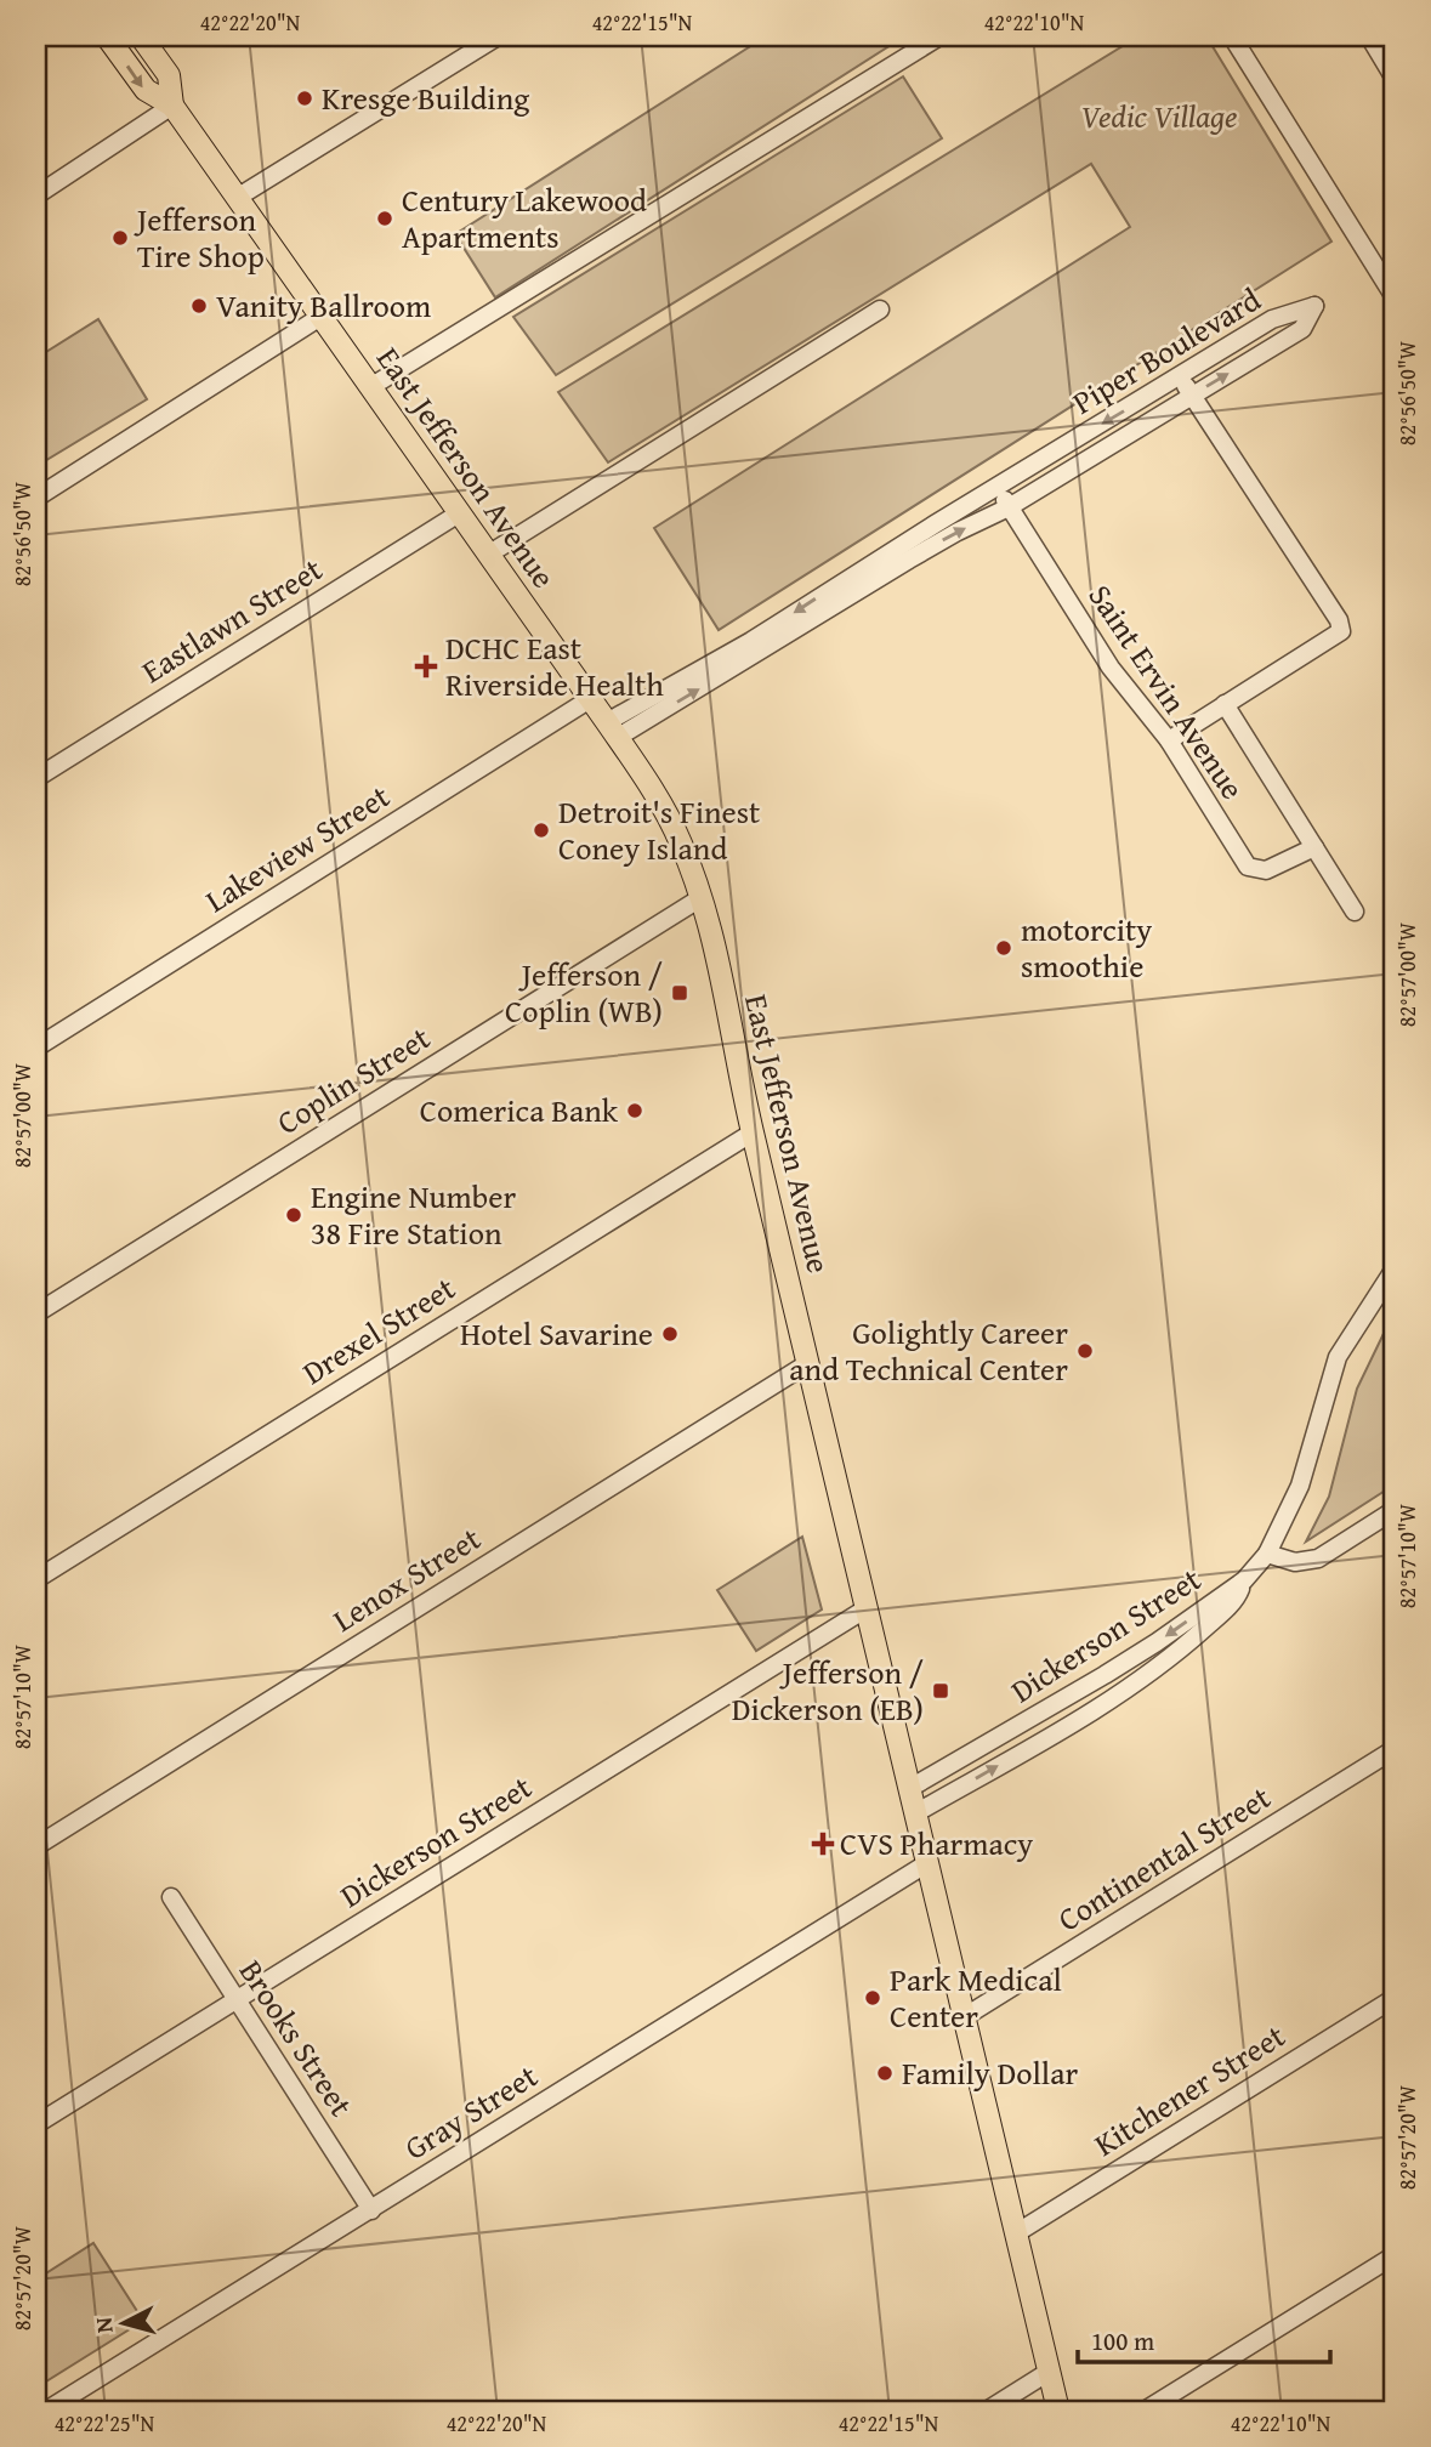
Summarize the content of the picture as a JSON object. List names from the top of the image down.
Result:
{
  "streets": {
    "main road": ["East Jefferson Avenue"],
    "street": [
      "Piper Boulevard",
      "Eastlawn Street",
      "Saint Ervin Avenue",
      "Lakeview Street",
      "Coplin Street",
      "Drexel Street",
      "Lenox Street",
      "Dickerson Street",
      "Continental Street",
      "Brooks Street",
      "Kitchener Street",
      "Gray Street"
    ]
  },
  "crossings": [
    ["Piper Boulevard", "East Jefferson Avenue"],
    ["Piper Boulevard", "Saint Ervin Avenue"],
    ["East Jefferson Avenue", "Eastlawn Street"],
    ["East Jefferson Avenue", "Lakeview Street"],
    ["East Jefferson Avenue", "Coplin Street"],
    ["East Jefferson Avenue", "Drexel Street"],
    ["East Jefferson Avenue", "Lenox Street"],
    ["East Jefferson Avenue", "Dickerson Street"],
    ["East Jefferson Avenue", "Continental Street"],
    ["East Jefferson Avenue", "Kitchener Street"],
    ["East Jefferson Avenue", "Gray Street"],
    ["Dickerson Street", "Brooks Street"],
    ["Brooks Street", "Gray Street"]
  ],
  "parks": ["Vedic Village"],
  "places": {
    "other": [
      "Kresge Building",
      "Century Lakewood Apartments",
      "Jefferson Tire Shop",
      "Vanity Ballroom",
      "Detroit's Finest Coney Island",
      "motorcity smoothie",
      "Comerica Bank",
      "Engine Number 38 Fire Station",
      "Hotel Savarine",
      "Golightly Career and Technical Center",
      "Park Medical Center",
      "Family Dollar"
    ],
    "health": ["DCHC East Riverside Health", "CVS Pharmacy"],
    "transit": ["Jefferson / Coplin (WB)", "Jefferson / Dickerson (EB)"]
  },
  "scale_bar": "100 m",
  "north": "left",
  "coordinates": [
    "42°22'20\"N",
    "42°22'15\"N",
    "42°22'10\"N",
    "82°56'50\"W",
    "82°57'00\"W",
    "82°57'10\"W",
    "82°57'20\"W",
    "42°22'25\"N"
  ]
}
